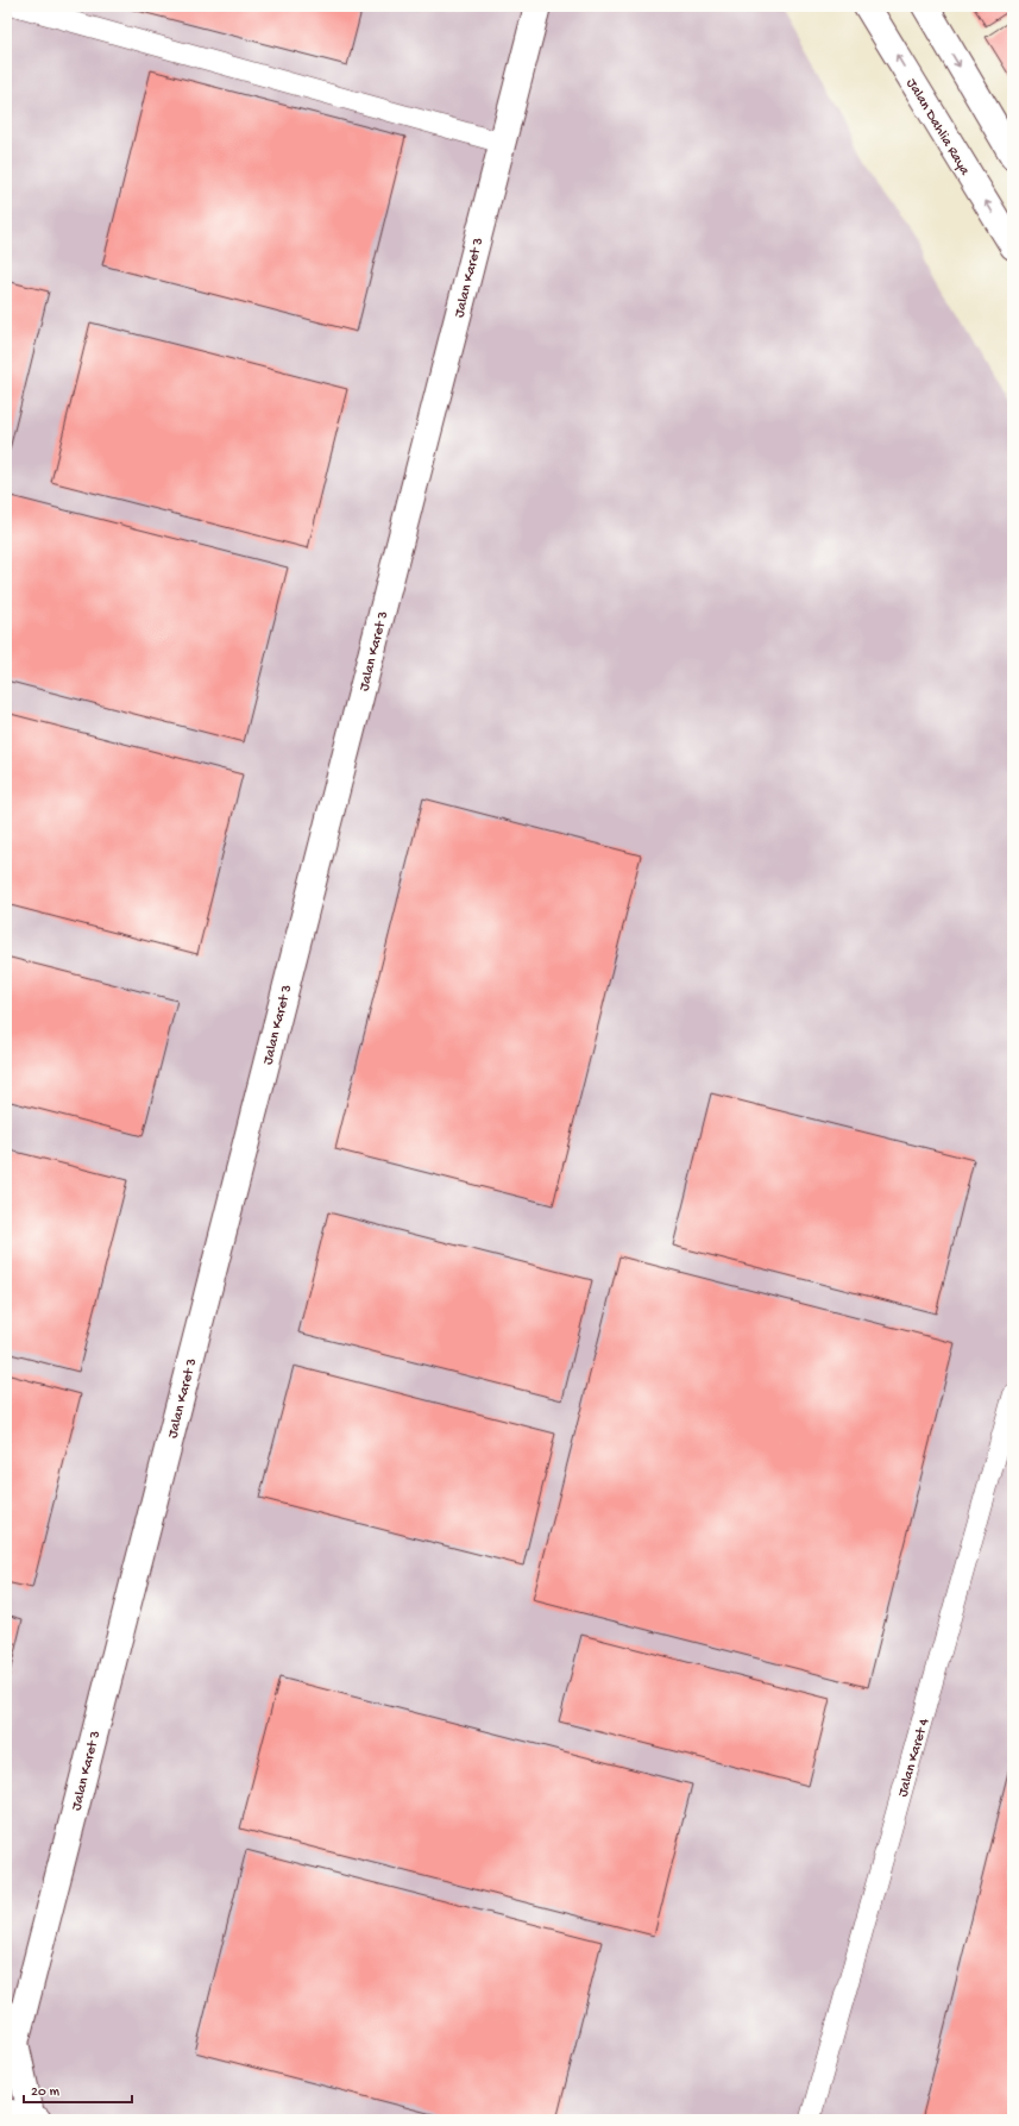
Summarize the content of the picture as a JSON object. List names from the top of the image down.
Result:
{
  "streets": {
    "street": ["Jalan Dahlia Raya", "Jalan Karet 3"],
    "lane": ["Jalan Karet 4"]
  },
  "scale_bar": "20 m"
}
